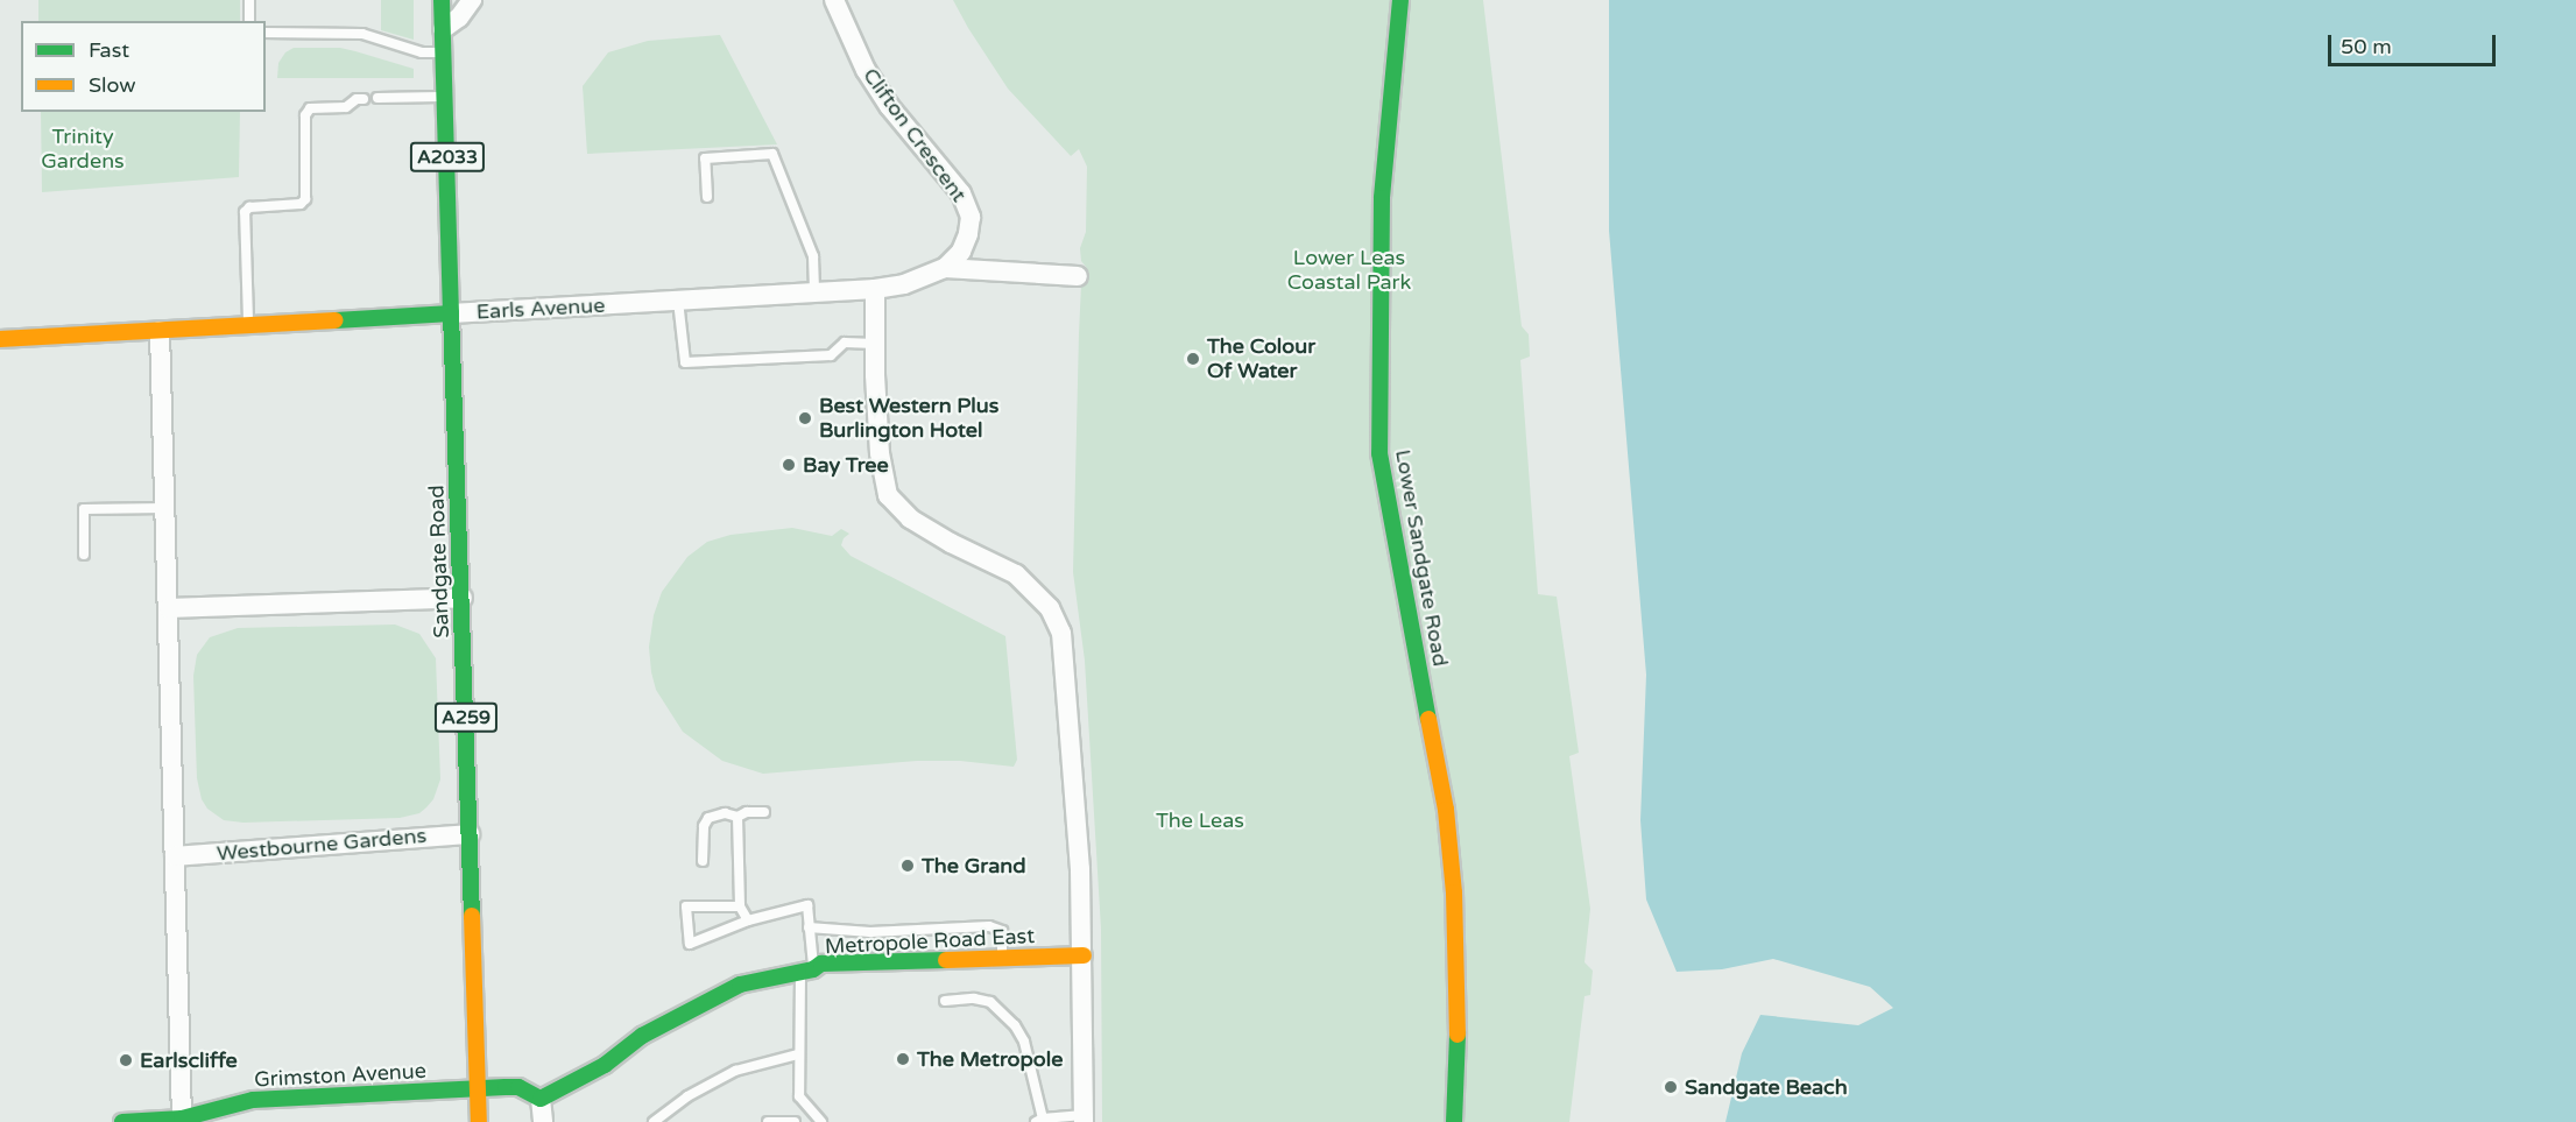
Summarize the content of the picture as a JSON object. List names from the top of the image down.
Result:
{
  "streets": {
    "main road": [
      "A2033",
      "Earls Avenue",
      "Lower Sandgate Road",
      "Sandgate Road",
      "A259",
      "Metropole Road East",
      "Grimston Avenue"
    ],
    "street": ["Clifton Crescent", "Westbourne Gardens"]
  },
  "crossings": [
    ["Clifton Crescent", "Earls Avenue"],
    ["Earls Avenue", "Sandgate Road"],
    ["Sandgate Road", "Westbourne Gardens"],
    ["Sandgate Road", "Grimston Avenue"]
  ],
  "parks": ["Trinity Gardens", "Lower Leas Coastal Park", "The Leas"],
  "places": [
    "The Colour Of Water",
    "Best Western Plus Burlington Hotel",
    "Bay Tree",
    "The Grand",
    "The Metropole",
    "Earlscliffe",
    "Sandgate Beach"
  ],
  "legend": ["Fast", "Slow"],
  "scale_bar": "50 m"
}
